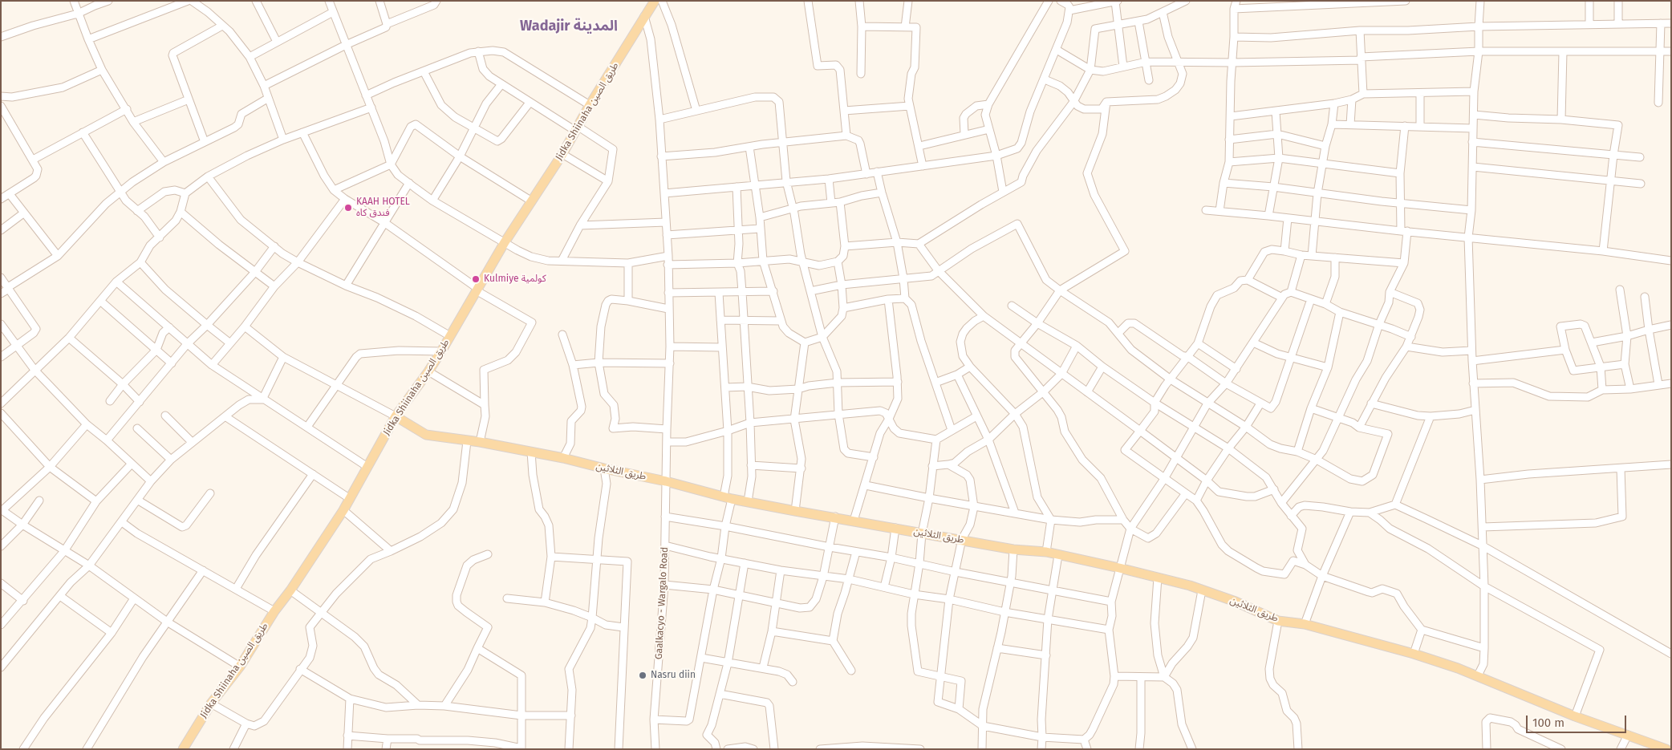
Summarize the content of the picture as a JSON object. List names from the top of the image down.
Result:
{
  "streets": {
    "main road": ["Jidka Shiinaha طريق الصين", "طريق الثلاثين"],
    "street": ["Gaalkacyo - Wargalo Road"]
  },
  "crossings": [
    ["Jidka Shiinaha طريق الصين", "طريق الثلاثين"],
    ["Jidka Shiinaha طريق الصين", "Gaalkacyo - Wargalo Road"],
    ["طريق الثلاثين", "Gaalkacyo - Wargalo Road"]
  ],
  "districts": ["Wadajir المدينة"],
  "places": ["KAAH HOTEL فندق كاه", "Kulmiye كولمية", "Nasru diin"],
  "scale_bar": "100 m"
}
